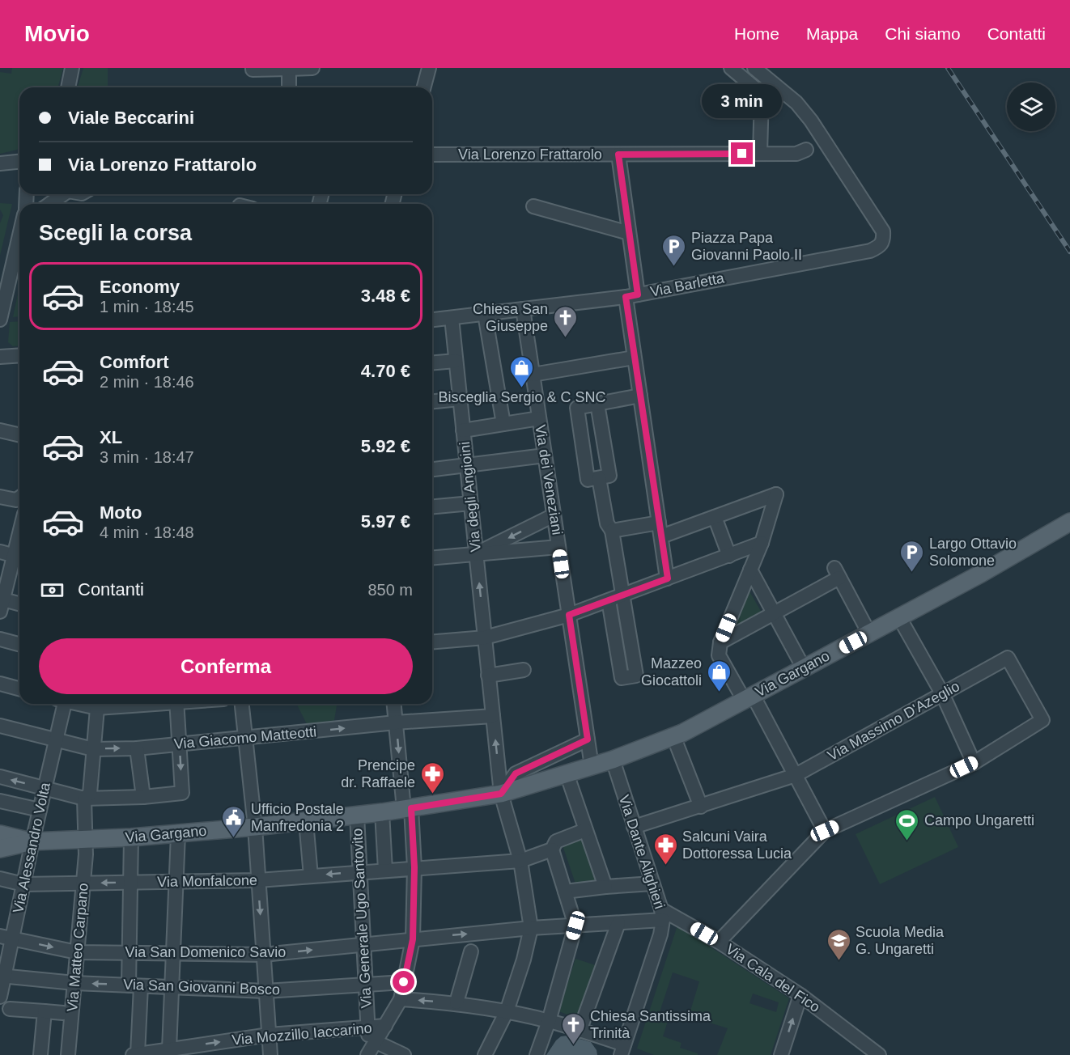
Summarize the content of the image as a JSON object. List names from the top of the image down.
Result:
{
  "streets": {
    "main road": ["Via Gargano"],
    "street": [
      "Via Lorenzo Frattarolo",
      "Via Barletta",
      "Via dei Veneziani",
      "Via degli Angioini",
      "Via Massimo D'Azeglio",
      "Via Giacomo Matteotti",
      "Via Alessandro Volta",
      "Via Dante Alighieri",
      "Via Monfalcone",
      "Via Generale Ugo Santovito",
      "Via Matteo Carpano",
      "Via San Domenico Savio",
      "Via Cala del Fico",
      "Via San Giovanni Bosco",
      "Via Mozzillo Iaccarino"
    ]
  },
  "crossings": [
    ["Via Barletta", "Via dei Veneziani"],
    ["Via Barletta", "Via degli Angioini"],
    ["Via dei Veneziani", "Via Gargano"],
    ["Via degli Angioini", "Via Gargano"],
    ["Via degli Angioini", "Via Giacomo Matteotti"],
    ["Via degli Angioini", "Via Monfalcone"],
    ["Via degli Angioini", "Via San Domenico Savio"],
    ["Via Gargano", "Via Alessandro Volta"],
    ["Via Gargano", "Via Dante Alighieri"],
    ["Via Gargano", "Via Generale Ugo Santovito"],
    ["Via Gargano", "Via Matteo Carpano"],
    ["Via Massimo D'Azeglio", "Via Dante Alighieri"],
    ["Via Giacomo Matteotti", "Via Alessandro Volta"],
    ["Via Giacomo Matteotti", "Via Matteo Carpano"],
    ["Via Alessandro Volta", "Via Monfalcone"],
    ["Via Alessandro Volta", "Via San Domenico Savio"],
    ["Via Alessandro Volta", "Via San Giovanni Bosco"],
    ["Via Dante Alighieri", "Via San Domenico Savio"],
    ["Via Dante Alighieri", "Via Cala del Fico"],
    ["Via Monfalcone", "Via Generale Ugo Santovito"],
    ["Via Monfalcone", "Via Matteo Carpano"],
    ["Via Generale Ugo Santovito", "Via San Domenico Savio"],
    ["Via Generale Ugo Santovito", "Via San Giovanni Bosco"],
    ["Via Generale Ugo Santovito", "Via Mozzillo Iaccarino"],
    ["Via Matteo Carpano", "Via San Domenico Savio"],
    ["Via Matteo Carpano", "Via San Giovanni Bosco"],
    ["Via San Domenico Savio", "Via Cala del Fico"]
  ],
  "one_way": ["Via Giacomo Matteotti", "Via Mozzillo Iaccarino"],
  "places": {
    "parking": ["Piazza Papa Giovanni Paolo II", "Largo Ottavio Solomone"],
    "church": ["Chiesa San Giuseppe", "Chiesa Santissima Trinità"],
    "shop": ["Bisceglia Sergio & C SNC", "Mazzeo Giocattoli"],
    "pharmacy": ["Prencipe dr. Raffaele", "Salcuni Vaira Dottoressa Lucia"],
    "public building": ["Ufficio Postale Manfredonia 2"],
    "sports": ["Campo Ungaretti"],
    "school or university": ["Scuola Media G. Ungaretti"]
  },
  "page": {
    "header": "Movio",
    "nav": [
      "Home",
      "Mappa",
      "Chi siamo",
      "Contatti"
    ],
    "bubble": "3 min",
    "banner": ["Viale Beccarini", "Via Lorenzo Frattarolo"],
    "heading": "Scegli la corsa",
    "list": [
      {
        "name": "Economy",
        "note": "1 min · 18:45",
        "value": "3.48 €"
      },
      {
        "name": "Comfort",
        "note": "2 min · 18:46",
        "value": "4.70 €"
      },
      {
        "name": "XL",
        "note": "3 min · 18:47",
        "value": "5.92 €"
      },
      {
        "name": "Moto",
        "note": "4 min · 18:48",
        "value": "5.97 €"
      }
    ],
    "pay": ["Contanti", "850 m"],
    "buttons": "Conferma"
  }
}
